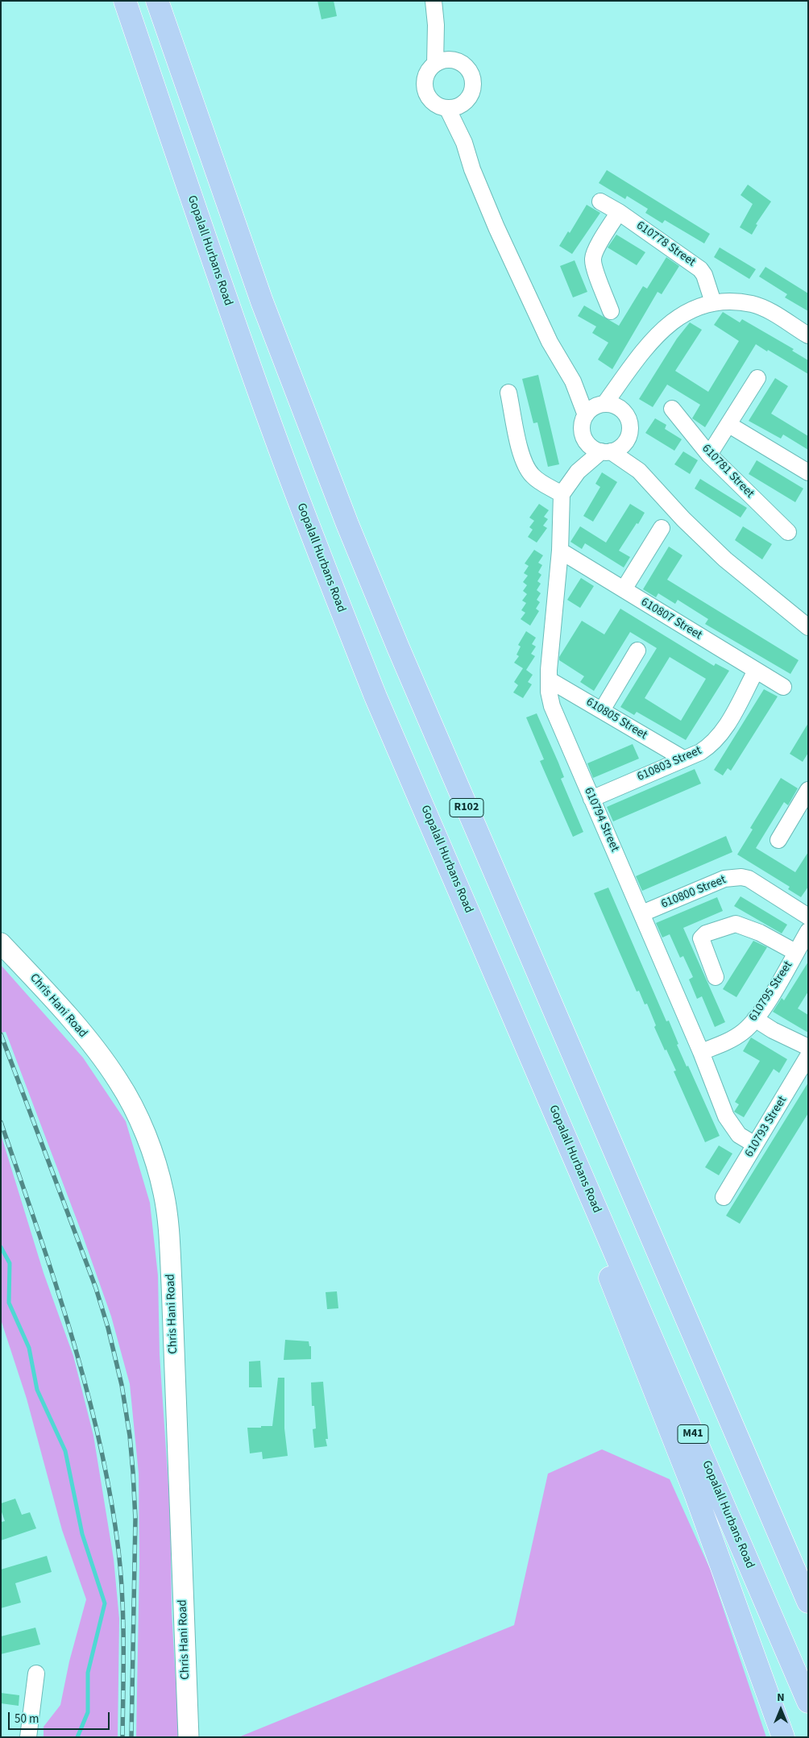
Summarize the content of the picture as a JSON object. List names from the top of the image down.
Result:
{
  "streets": {
    "highway": ["Gopalall Hurbans Road", "R102", "M41"],
    "street": [
      "610778 Street",
      "610781 Street",
      "610807 Street",
      "610805 Street",
      "610803 Street",
      "610794 Street",
      "610800 Street",
      "610795 Street",
      "Chris Hani Road",
      "610793 Street"
    ]
  },
  "crossings": [
    ["610807 Street", "610803 Street"],
    ["610807 Street", "610794 Street"],
    ["610805 Street", "610803 Street"],
    ["610805 Street", "610794 Street"],
    ["610803 Street", "610794 Street"],
    ["610794 Street", "610800 Street"],
    ["610794 Street", "610795 Street"],
    ["610794 Street", "610793 Street"]
  ],
  "scale_bar": "50 m",
  "north": "top"
}
